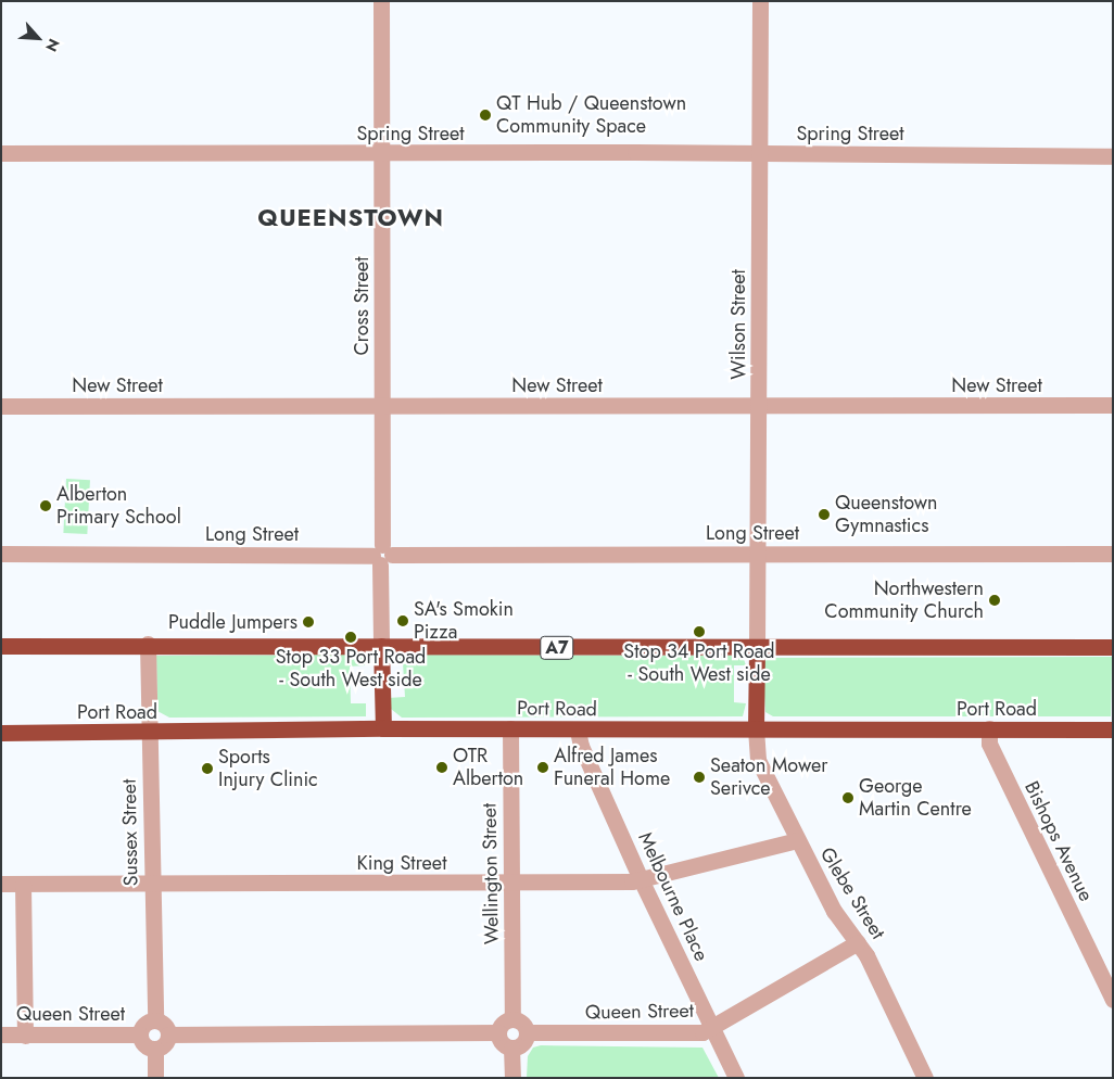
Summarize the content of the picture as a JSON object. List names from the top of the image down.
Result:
{
  "streets": {
    "highway": ["A7", "Port Road"],
    "street": [
      "Spring Street",
      "Cross Street",
      "Wilson Street",
      "New Street",
      "Long Street",
      "Sussex Street",
      "Bishops Avenue",
      "King Street",
      "Wellington Street",
      "Glebe Street",
      "Melbourne Place",
      "Queen Street"
    ]
  },
  "crossings": [
    ["Spring Street", "Cross Street"],
    ["Spring Street", "Wilson Street"],
    ["Cross Street", "New Street"],
    ["Cross Street", "Long Street"],
    ["Cross Street", "A7"],
    ["Wilson Street", "New Street"],
    ["Wilson Street", "Long Street"],
    ["Wilson Street", "A7"],
    ["A7", "Sussex Street"],
    ["Port Road", "Sussex Street"],
    ["Port Road", "Bishops Avenue"],
    ["Port Road", "Wellington Street"],
    ["Port Road", "Glebe Street"],
    ["Port Road", "Melbourne Place"],
    ["Sussex Street", "King Street"],
    ["Sussex Street", "Queen Street"],
    ["King Street", "Wellington Street"],
    ["King Street", "Glebe Street"],
    ["King Street", "Melbourne Place"],
    ["Wellington Street", "Queen Street"],
    ["Glebe Street", "Queen Street"],
    ["Melbourne Place", "Queen Street"]
  ],
  "districts": ["QUEENSTOWN"],
  "places": [
    "QT Hub / Queenstown Community Space",
    "Alberton Primary School",
    "Queenstown Gymnastics",
    "Northwestern Community Church",
    "SA's Smokin Pizza",
    "Puddle Jumpers",
    "Stop 34 Port Road - South West side",
    "Stop 33 Port Road - South West side",
    "OTR Alberton",
    "Alfred James Funeral Home",
    "Sports Injury Clinic",
    "Seaton Mower Serivce",
    "George Martin Centre"
  ],
  "north": "bottom right"
}
